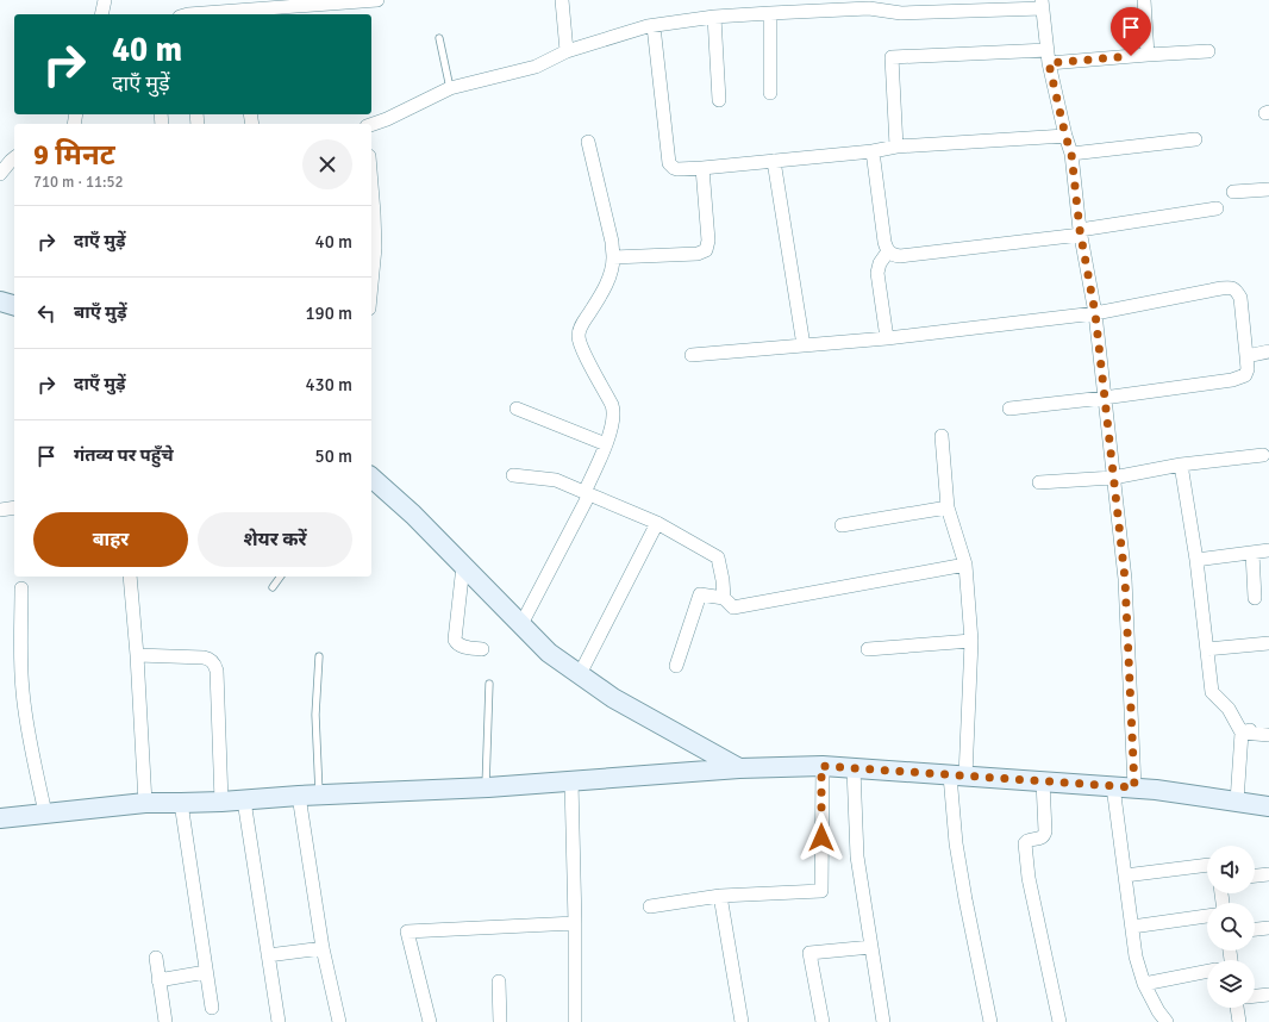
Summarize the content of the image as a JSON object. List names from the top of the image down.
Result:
{
  "page": {
    "turn": ["40 m", "दाएँ मुड़ें"],
    "heading": ["9 मिनट", "710 m · 11:52"],
    "list": [
      {
        "name": "दाएँ मुड़ें",
        "value": "40 m"
      },
      {
        "name": "बाएँ मुड़ें",
        "value": "190 m"
      },
      {
        "name": "दाएँ मुड़ें",
        "value": "430 m"
      },
      {
        "name": "गंतव्य पर पहुँचे",
        "value": "50 m"
      }
    ],
    "buttons": ["बाहर", "शेयर करें"]
  }
}
